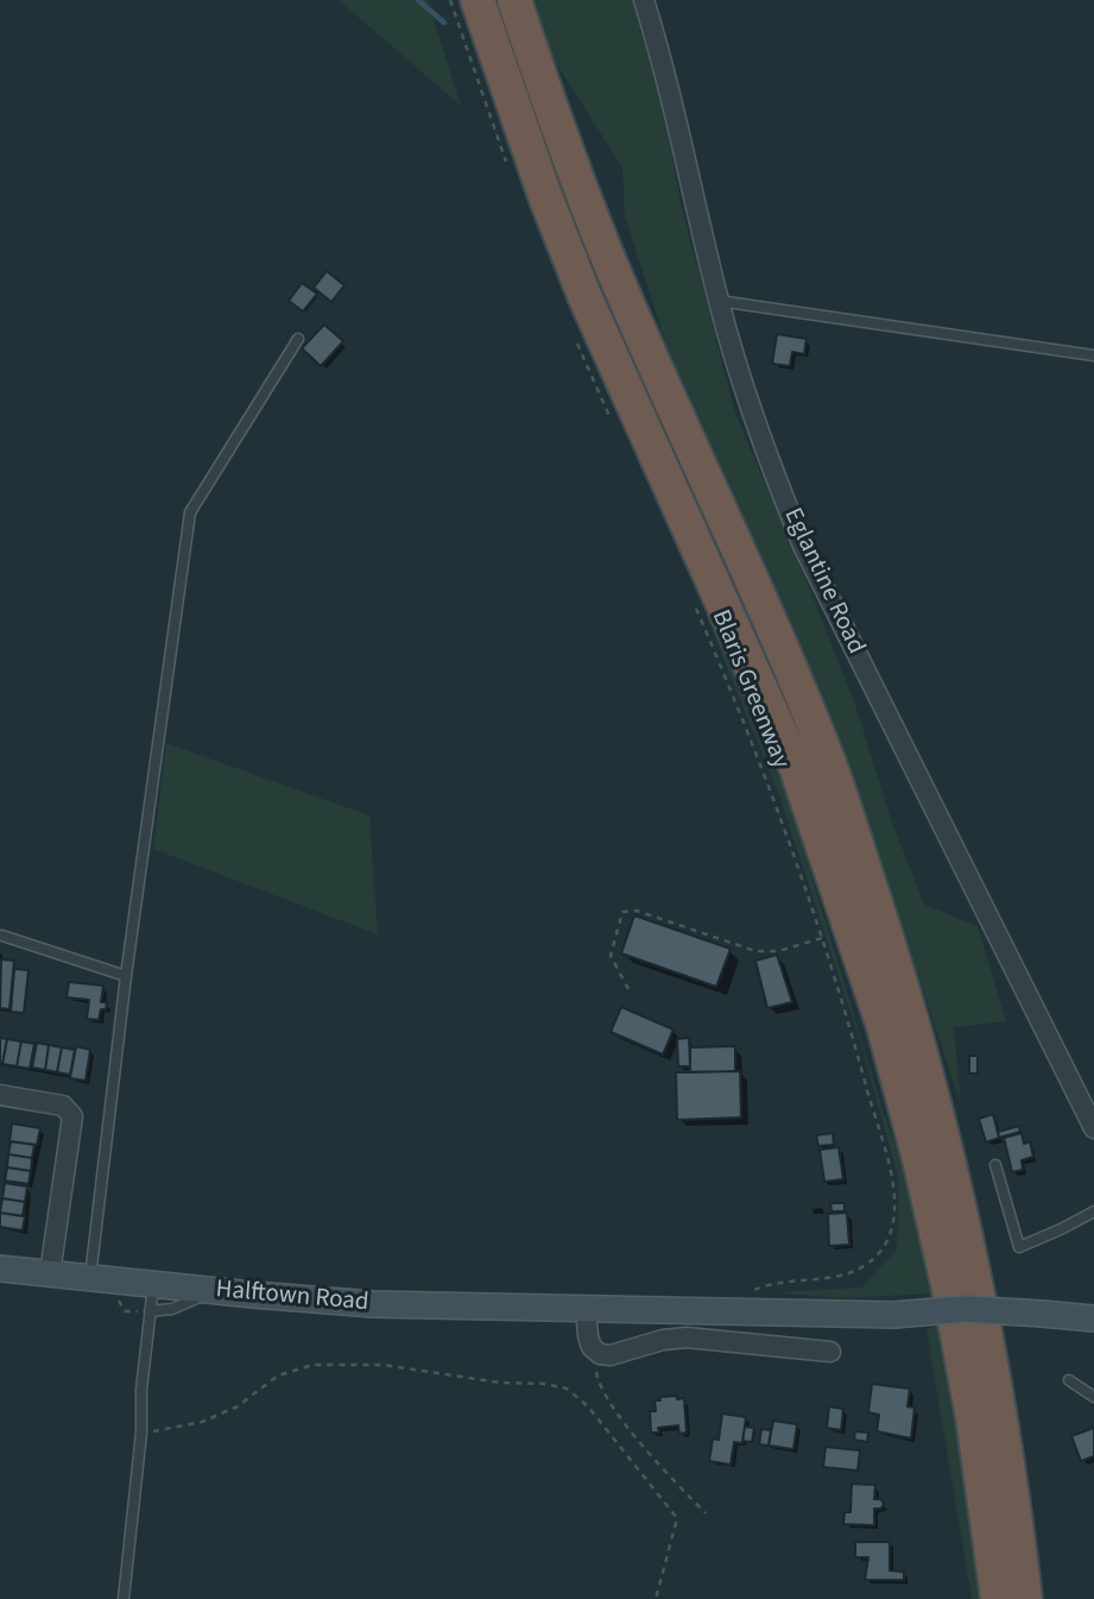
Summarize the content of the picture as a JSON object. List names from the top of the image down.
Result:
{
  "streets": {
    "street": ["Eglantine Road", "Halftown Road"],
    "path": ["Blaris Greenway"]
  },
  "crossings": [
    ["Blaris Greenway", "Halftown Road"]
  ]
}
